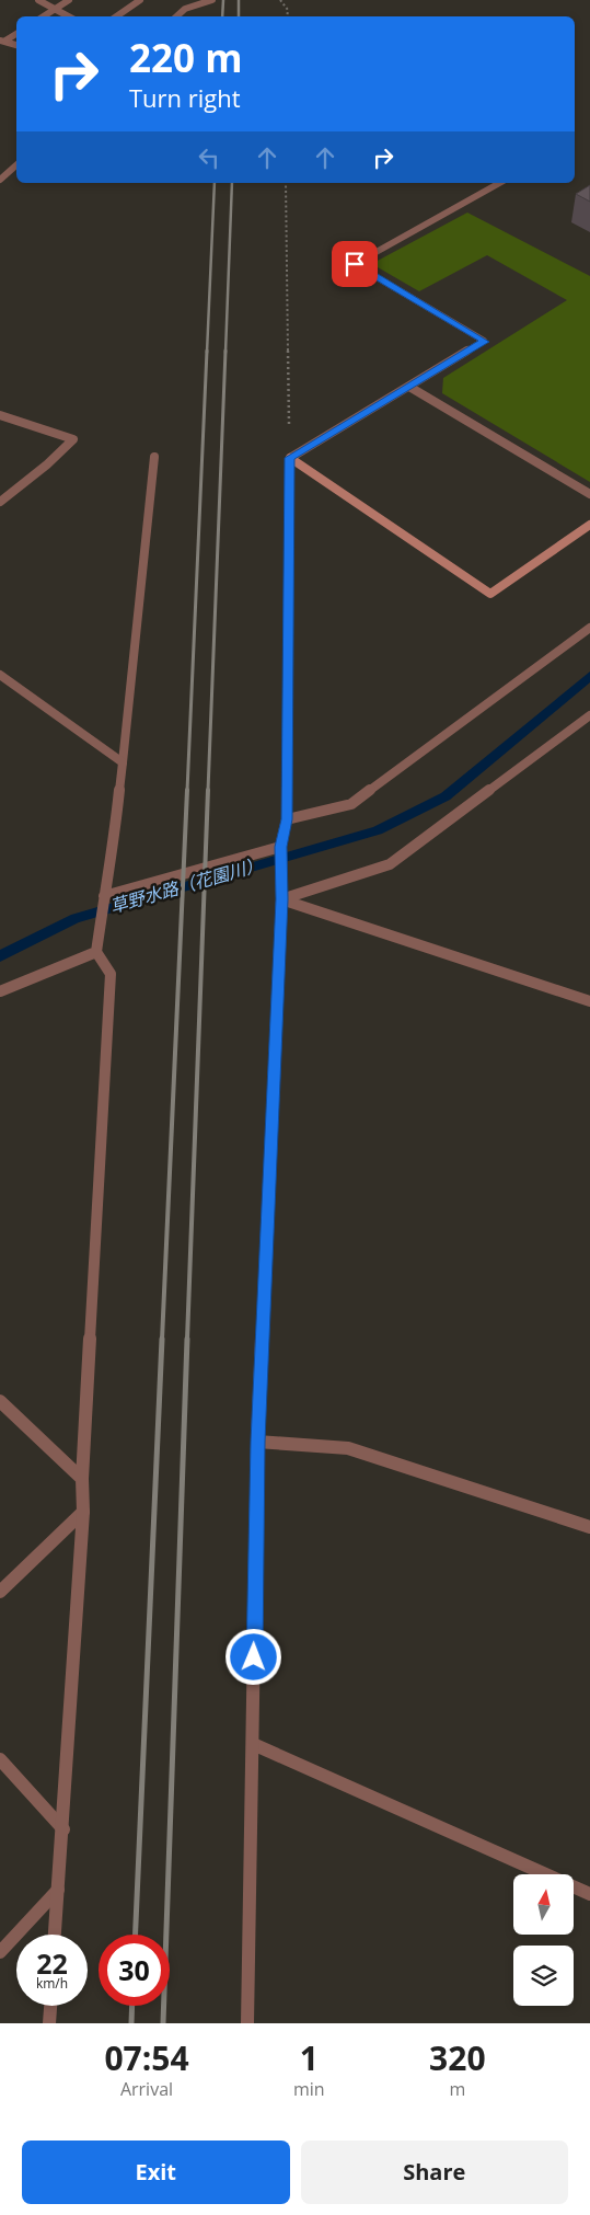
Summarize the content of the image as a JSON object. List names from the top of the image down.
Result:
{
  "water": ["草野水路（花園川）"],
  "north": "top",
  "page": {
    "turn": ["220 m", "Turn right"],
    "speed": "22 km/h",
    "limit": "30",
    "eta": [
      "07:54",
      "Arrival",
      "1",
      "min",
      "320",
      "m"
    ],
    "buttons": ["Exit", "Share"]
  }
}
